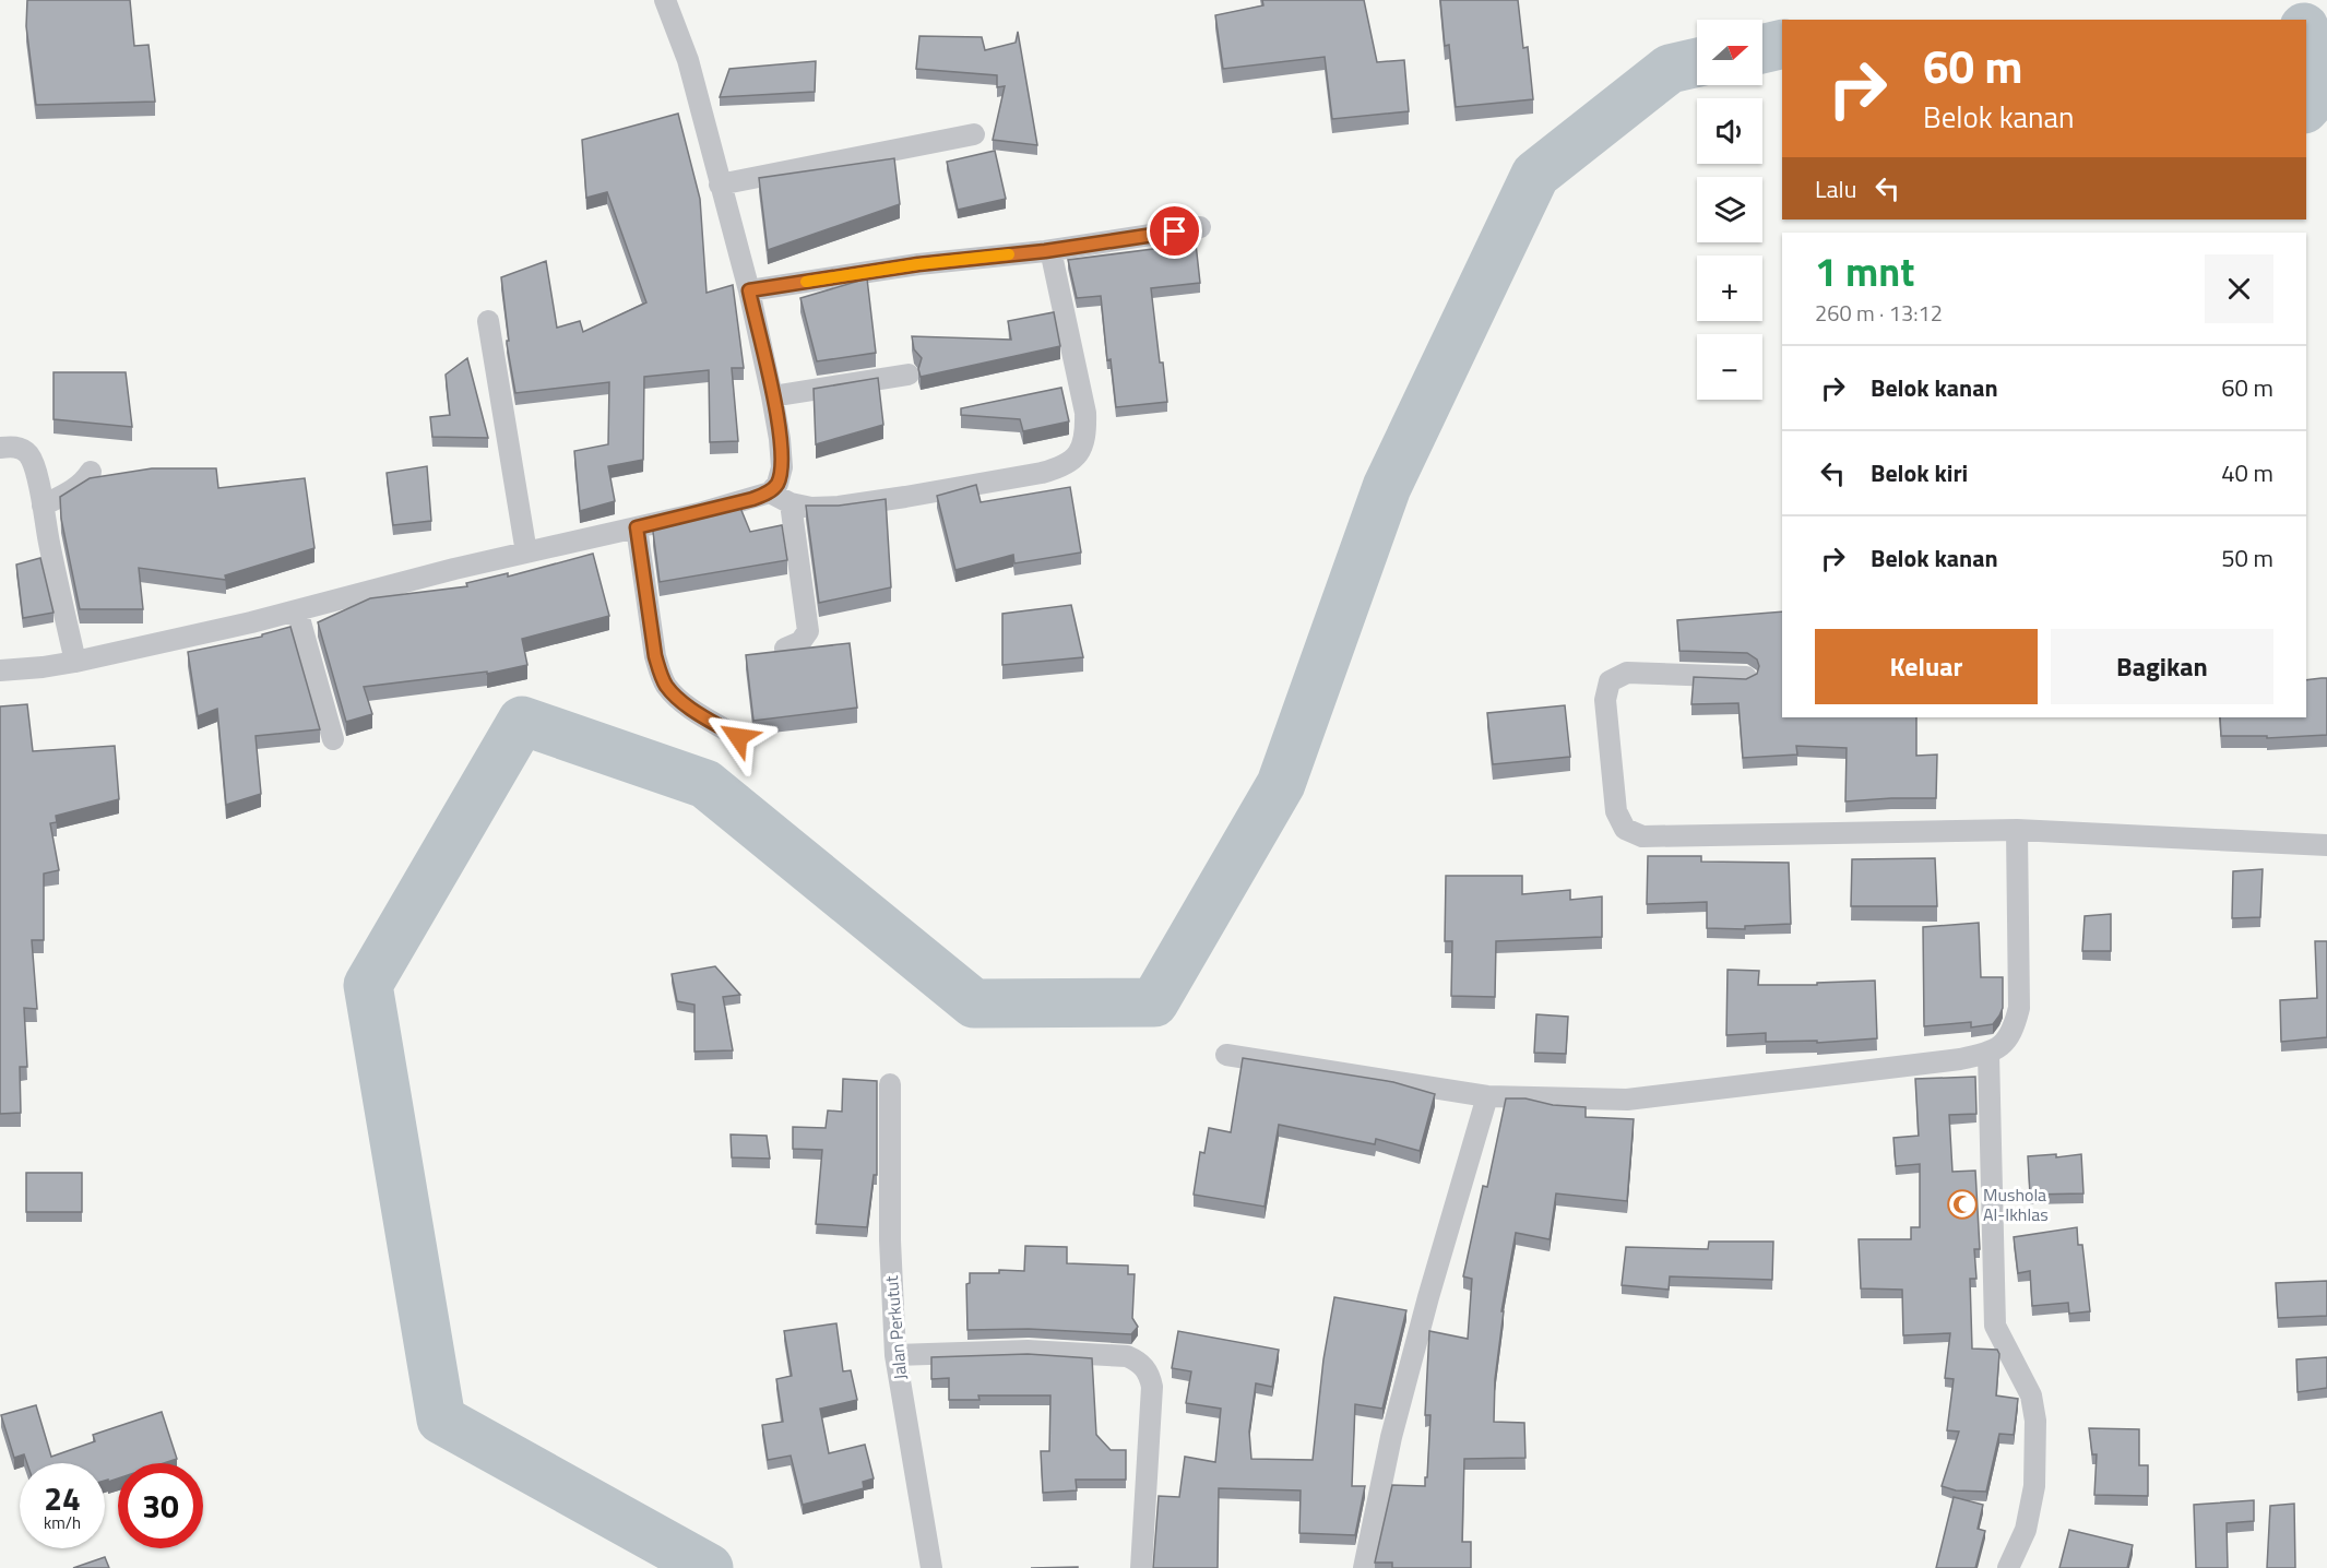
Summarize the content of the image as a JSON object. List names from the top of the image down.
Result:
{
  "streets": {
    "street": ["Jalan Perkutut"]
  },
  "places": {
    "mosque": ["Mushola Al-Ikhlas"]
  },
  "north": "right",
  "page": {
    "map_buttons": ["+", "−"],
    "turn": ["60 m", "Belok kanan"],
    "then": "Lalu",
    "heading": ["1 mnt", "260 m · 13:12"],
    "list": [
      {
        "name": "Belok kanan",
        "value": "60 m"
      },
      {
        "name": "Belok kiri",
        "value": "40 m"
      },
      {
        "name": "Belok kanan",
        "value": "50 m"
      }
    ],
    "buttons": ["Keluar", "Bagikan"],
    "speed": "24 km/h",
    "limit": "30"
  }
}
